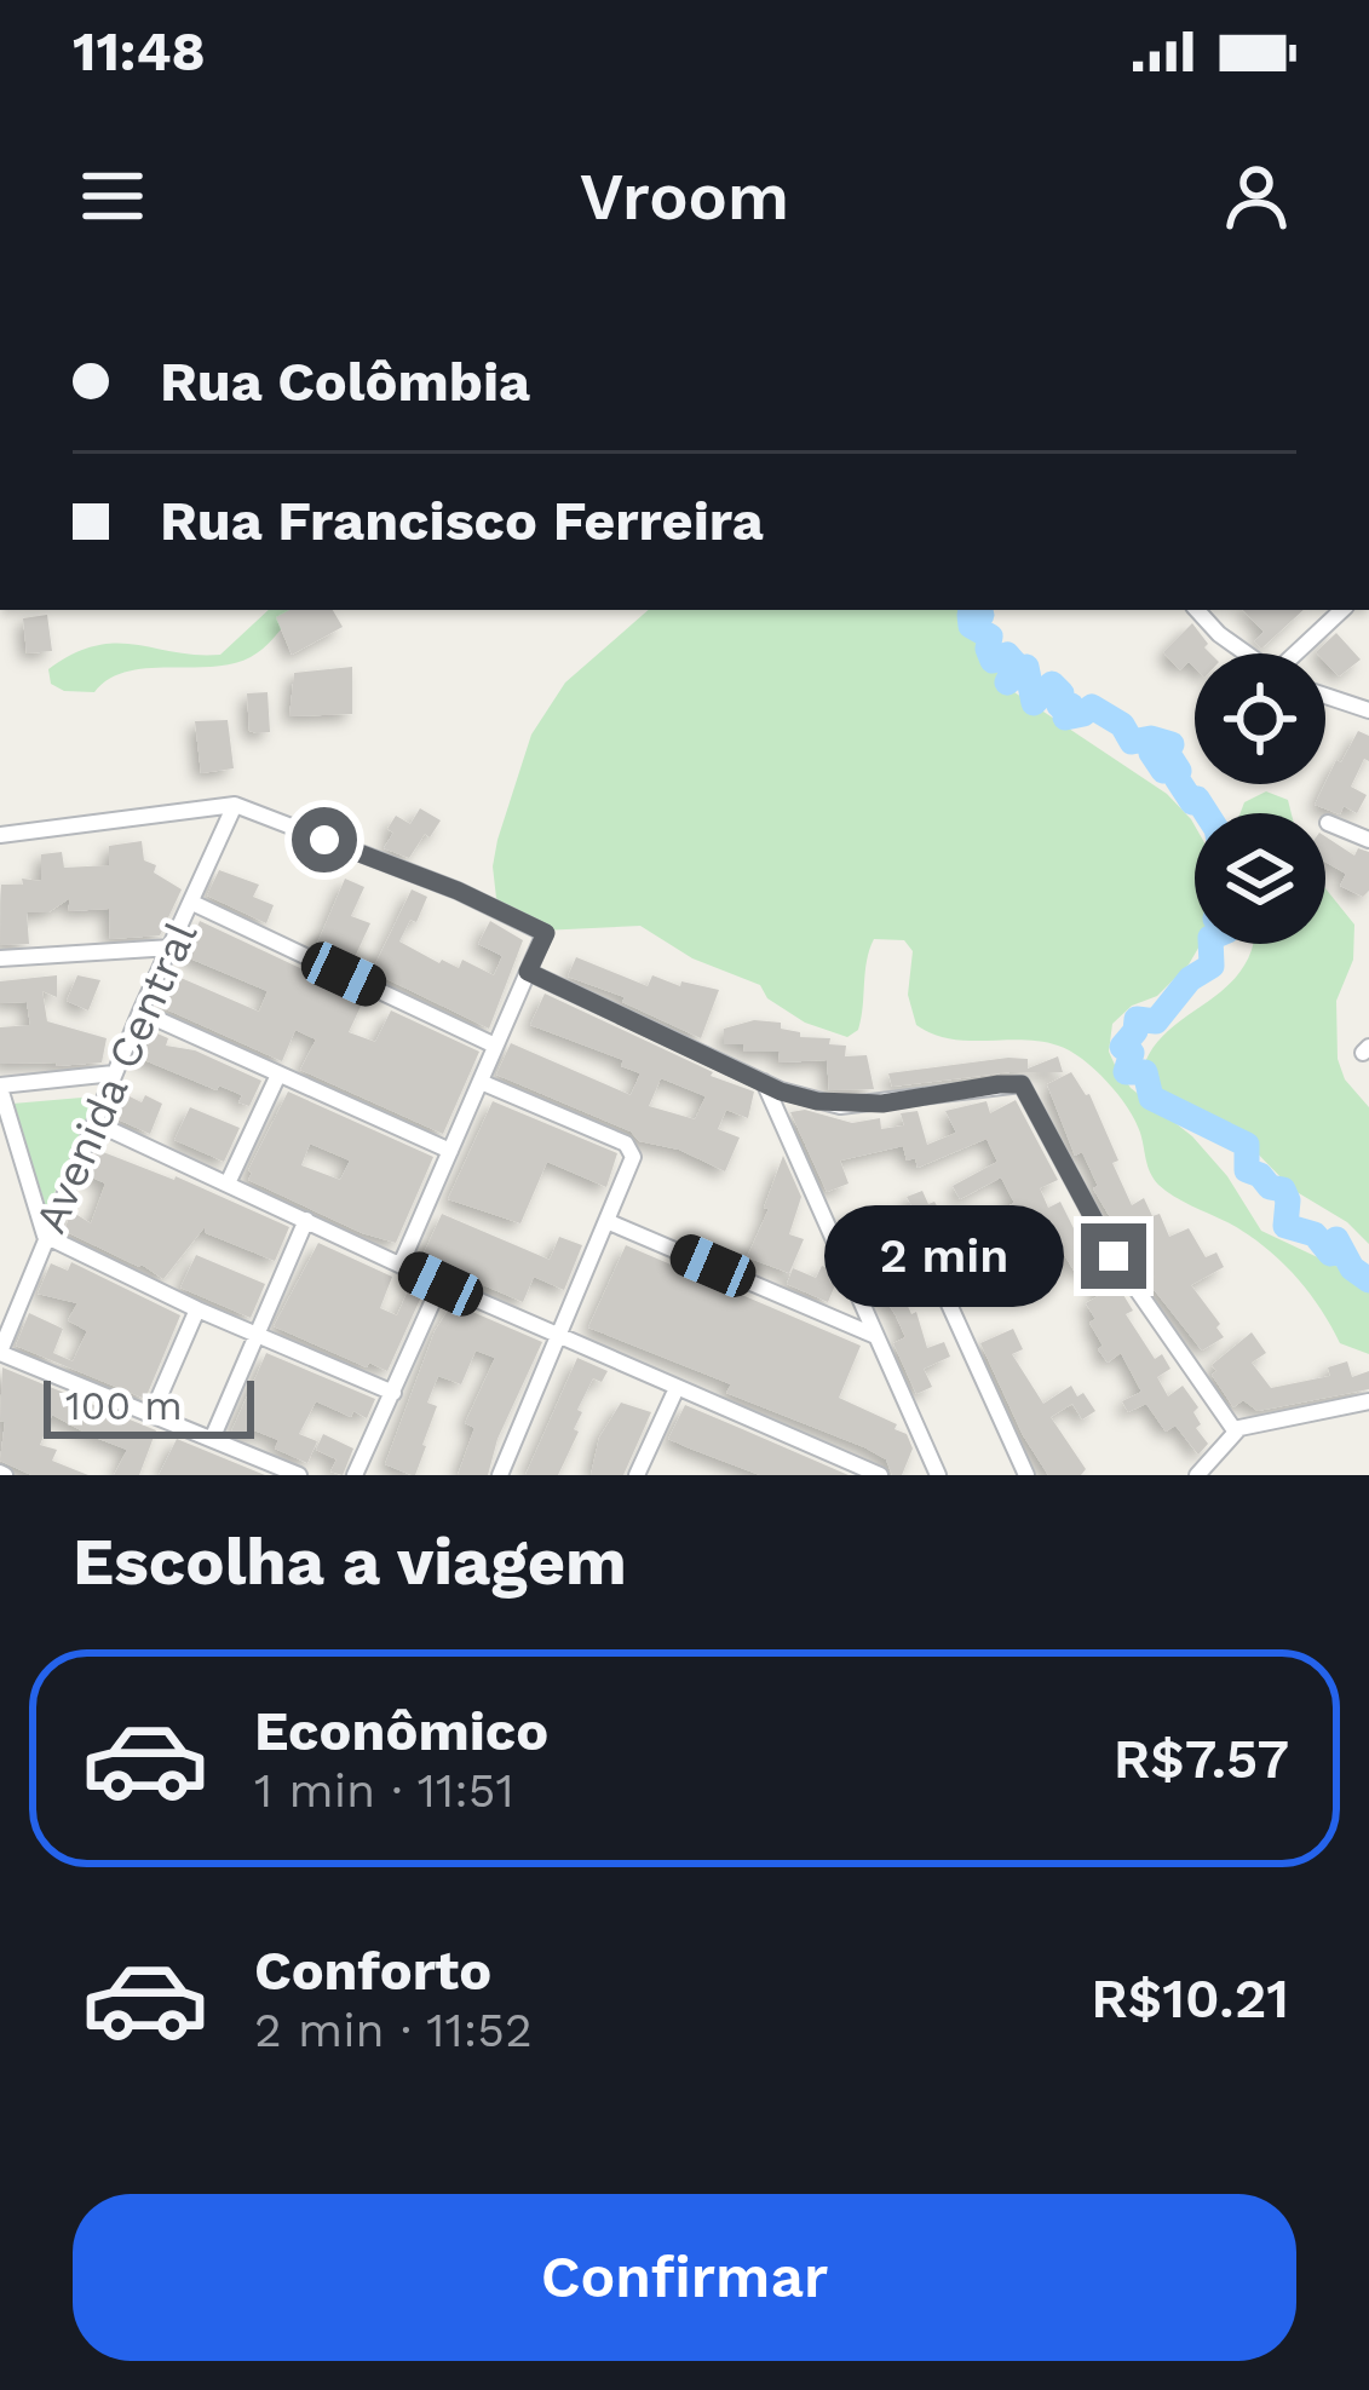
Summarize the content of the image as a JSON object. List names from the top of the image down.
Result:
{
  "streets": {
    "street": ["Avenida Central"]
  },
  "scale_bar": "100 m",
  "page": {
    "status": "11:48",
    "header": "Vroom",
    "banner": ["Rua Colômbia", "Rua Francisco Ferreira"],
    "bubble": "2 min",
    "scale": "100 m",
    "heading": "Escolha a viagem",
    "list": [
      {
        "name": "Econômico",
        "note": "1 min · 11:51",
        "value": "R$7.57"
      },
      {
        "name": "Conforto",
        "note": "2 min · 11:52",
        "value": "R$10.21"
      }
    ],
    "buttons": "Confirmar"
  }
}
